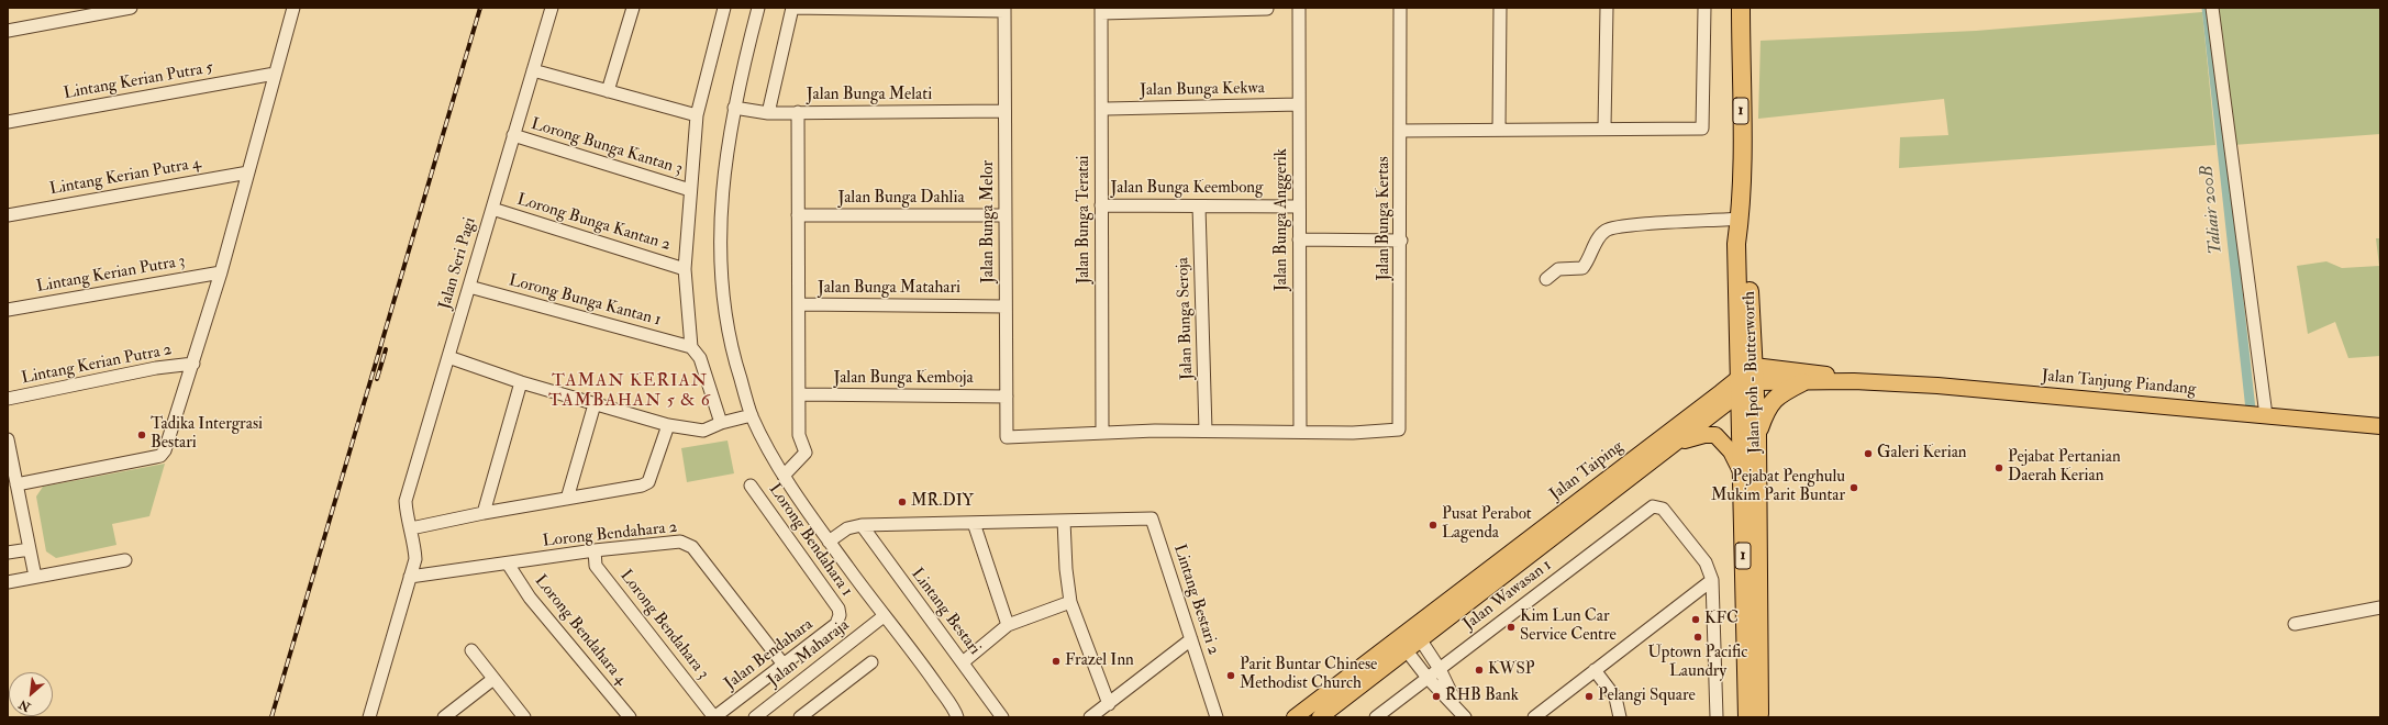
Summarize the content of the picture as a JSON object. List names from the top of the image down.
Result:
{
  "streets": {
    "highway": ["1", "Jalan Ipoh - Butterworth"],
    "main road": ["Jalan Tanjung Piandang", "Jalan Taiping"],
    "street": [
      "Lintang Kerian Putra 5",
      "Jalan Bunga Kekwa",
      "Jalan Bunga Melati",
      "Lorong Bunga Kantan 3",
      "Lintang Kerian Putra 4",
      "Jalan Bunga Keembong",
      "Jalan Bunga Dahlia",
      "Jalan Bunga Kertas",
      "Jalan Bunga Teratai",
      "Jalan Bunga Anggerik",
      "Jalan Bunga Melor",
      "Lorong Bunga Kantan 2",
      "Jalan Seri Pagi",
      "Lintang Kerian Putra 3",
      "Jalan Bunga Matahari",
      "Lorong Bunga Kantan 1",
      "Jalan Bunga Seroja",
      "Lintang Kerian Putra 2",
      "Jalan Bunga Kemboja",
      "Lorong Bendahara 2",
      "Lorong Bendahara 1",
      "Jalan Wawasan 1",
      "Lintang Bestari 2",
      "Lintang Bestari",
      "Lorong Bendahara 3",
      "Lorong Bendahara 4",
      "Jalan Maharaja",
      "Jalan Bendahara"
    ]
  },
  "crossings": [
    ["Jalan Bunga Kekwa", "Jalan Bunga Anggerik"],
    ["Jalan Bunga Melati", "Jalan Bunga Melor"],
    ["Lorong Bunga Kantan 3", "Jalan Seri Pagi"],
    ["Jalan Bunga Keembong", "Jalan Bunga Teratai"],
    ["Jalan Bunga Keembong", "Jalan Bunga Anggerik"],
    ["Jalan Bunga Keembong", "Jalan Bunga Seroja"],
    ["Jalan Bunga Dahlia", "Jalan Bunga Melor"],
    ["Jalan Bunga Kertas", "Jalan Bunga Anggerik"],
    ["Jalan Bunga Teratai", "Jalan Bunga Melor"],
    ["Jalan Bunga Melor", "Jalan Bunga Matahari"],
    ["Jalan Bunga Melor", "Jalan Bunga Kemboja"],
    ["Lorong Bunga Kantan 2", "Jalan Seri Pagi"],
    ["Jalan Seri Pagi", "Lorong Bunga Kantan 1"],
    ["Jalan Seri Pagi", "Lorong Bendahara 2"],
    ["Jalan Ipoh - Butterworth", "Jalan Tanjung Piandang"],
    ["Jalan Ipoh - Butterworth", "Jalan Taiping"],
    ["Jalan Tanjung Piandang", "Jalan Taiping"],
    ["Lorong Bendahara 2", "Lorong Bendahara 3"],
    ["Lorong Bendahara 2", "Lorong Bendahara 4"],
    ["Lorong Bendahara 2", "Jalan Bendahara"],
    ["Lorong Bendahara 1", "Jalan Bendahara"],
    ["Lorong Bendahara 3", "Jalan Bendahara"]
  ],
  "districts": ["TAMAN KERIAN TAMBAHAN 5 & 6"],
  "water": ["Taliair 200B"],
  "places": [
    "Tadika Intergrasi Bestari",
    "Galeri Kerian",
    "Pejabat Pertanian Daerah Kerian",
    "Pejabat Penghulu Mukim Parit Buntar",
    "MR.DIY",
    "Pusat Perabot Lagenda",
    "KFC",
    "Kim Lun Car Service Centre",
    "Uptown Pacific Laundry",
    "Frazel Inn",
    "KWSP",
    "Parit Buntar Chinese Methodist Church",
    "RHB Bank",
    "Pelangi Square"
  ],
  "north": "bottom left"
}
